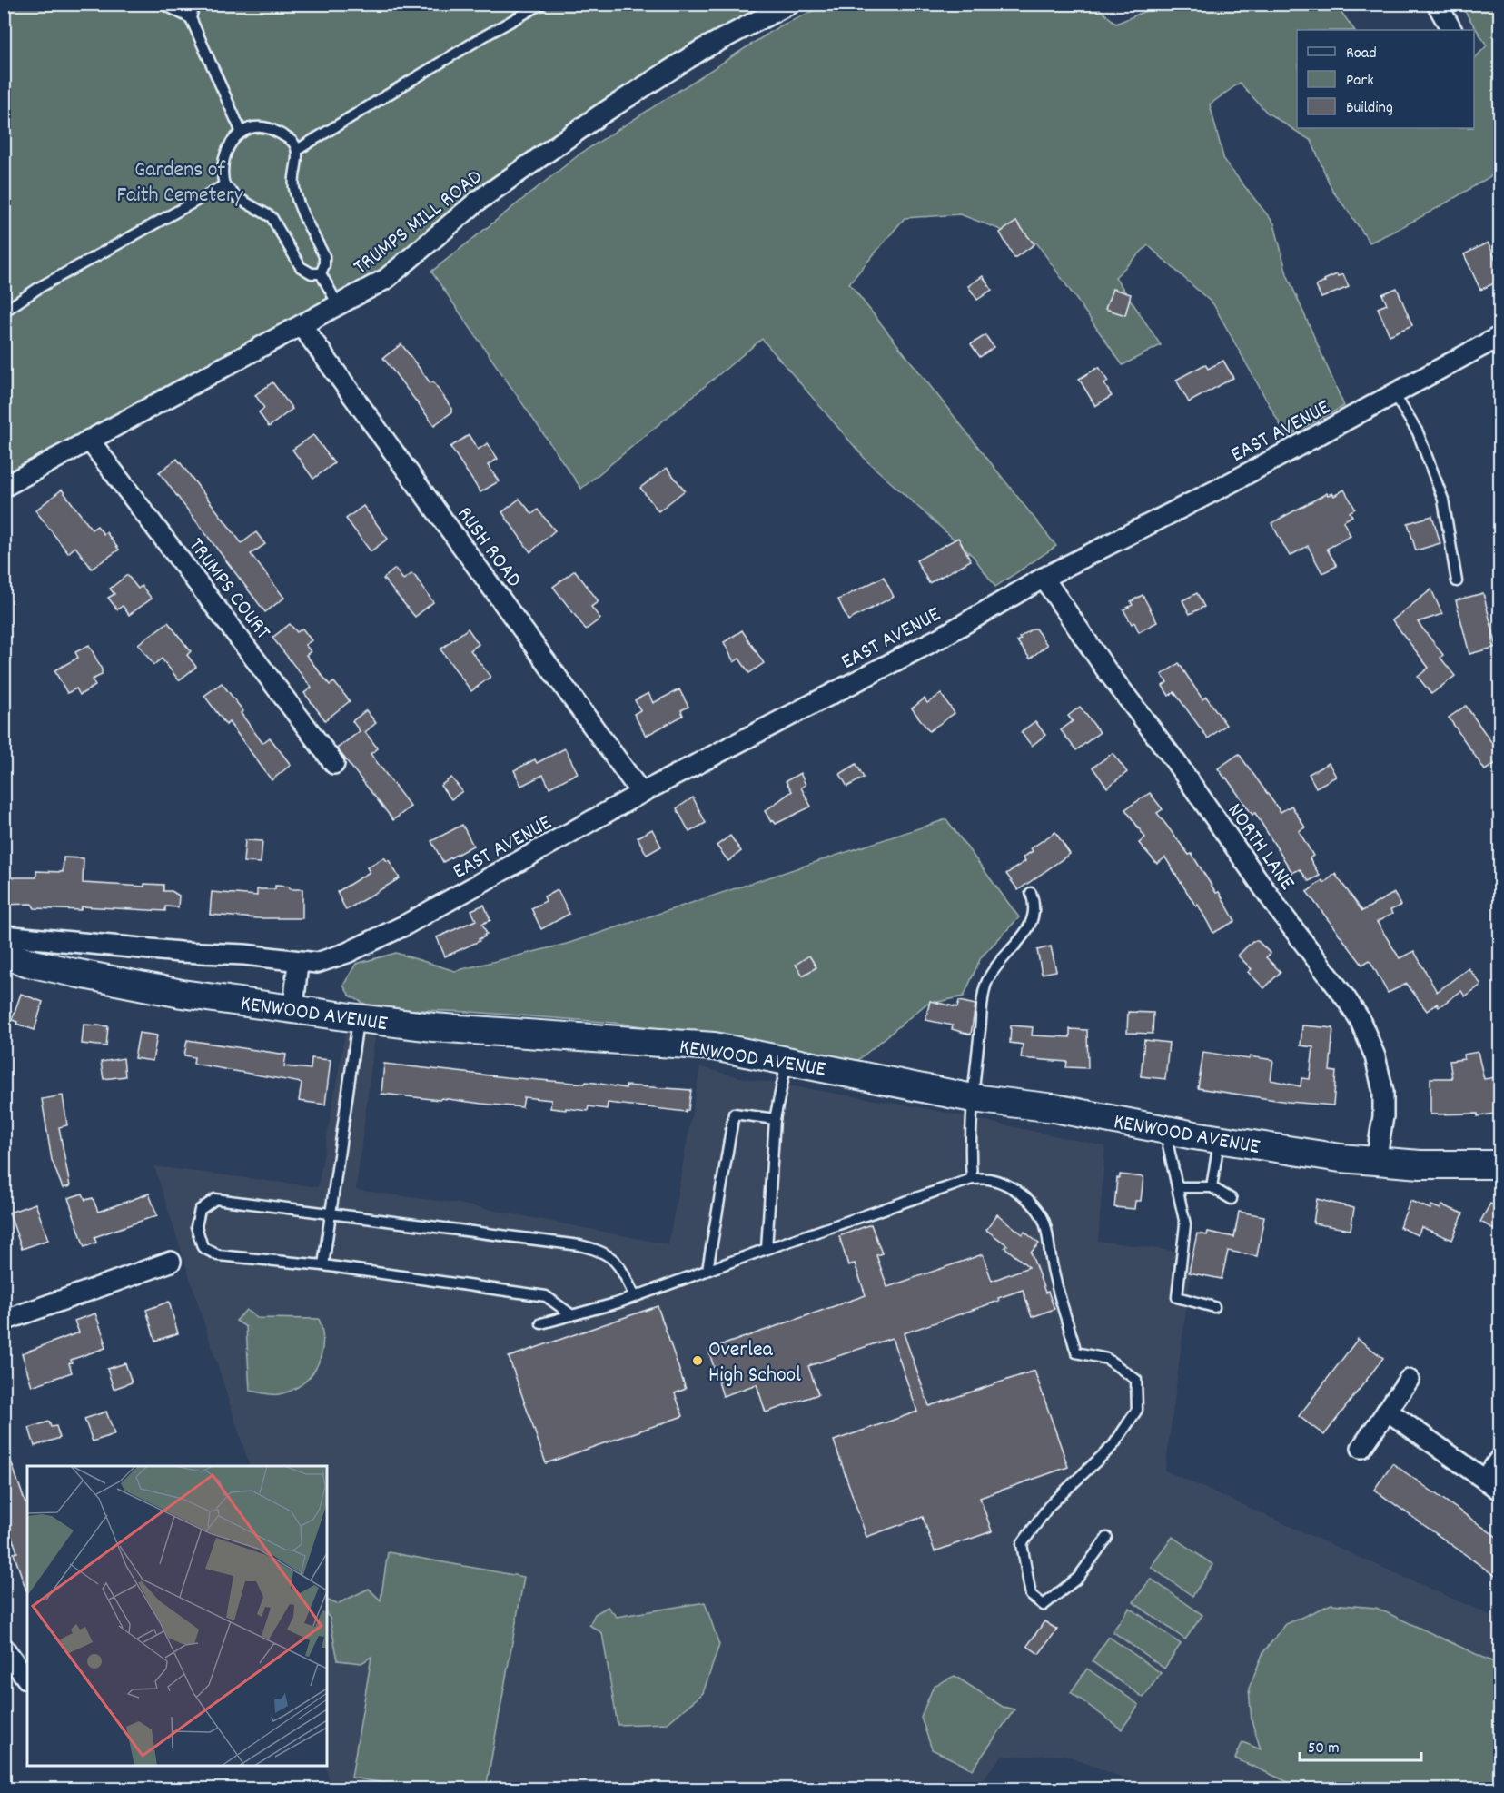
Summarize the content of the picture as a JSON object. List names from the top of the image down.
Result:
{
  "streets": {
    "main road": ["KENWOOD AVENUE"],
    "street": [
      "TRUMPS MILL ROAD",
      "EAST AVENUE",
      "RUSH ROAD",
      "TRUMPS COURT",
      "NORTH LANE"
    ]
  },
  "crossings": [
    ["TRUMPS MILL ROAD", "RUSH ROAD"],
    ["TRUMPS MILL ROAD", "TRUMPS COURT"],
    ["EAST AVENUE", "RUSH ROAD"],
    ["EAST AVENUE", "NORTH LANE"],
    ["NORTH LANE", "KENWOOD AVENUE"]
  ],
  "parks": ["Gardens of Faith Cemetery"],
  "places": ["Overlea High School"],
  "legend": ["Road", "Park", "Building"],
  "scale_bar": "50 m"
}
